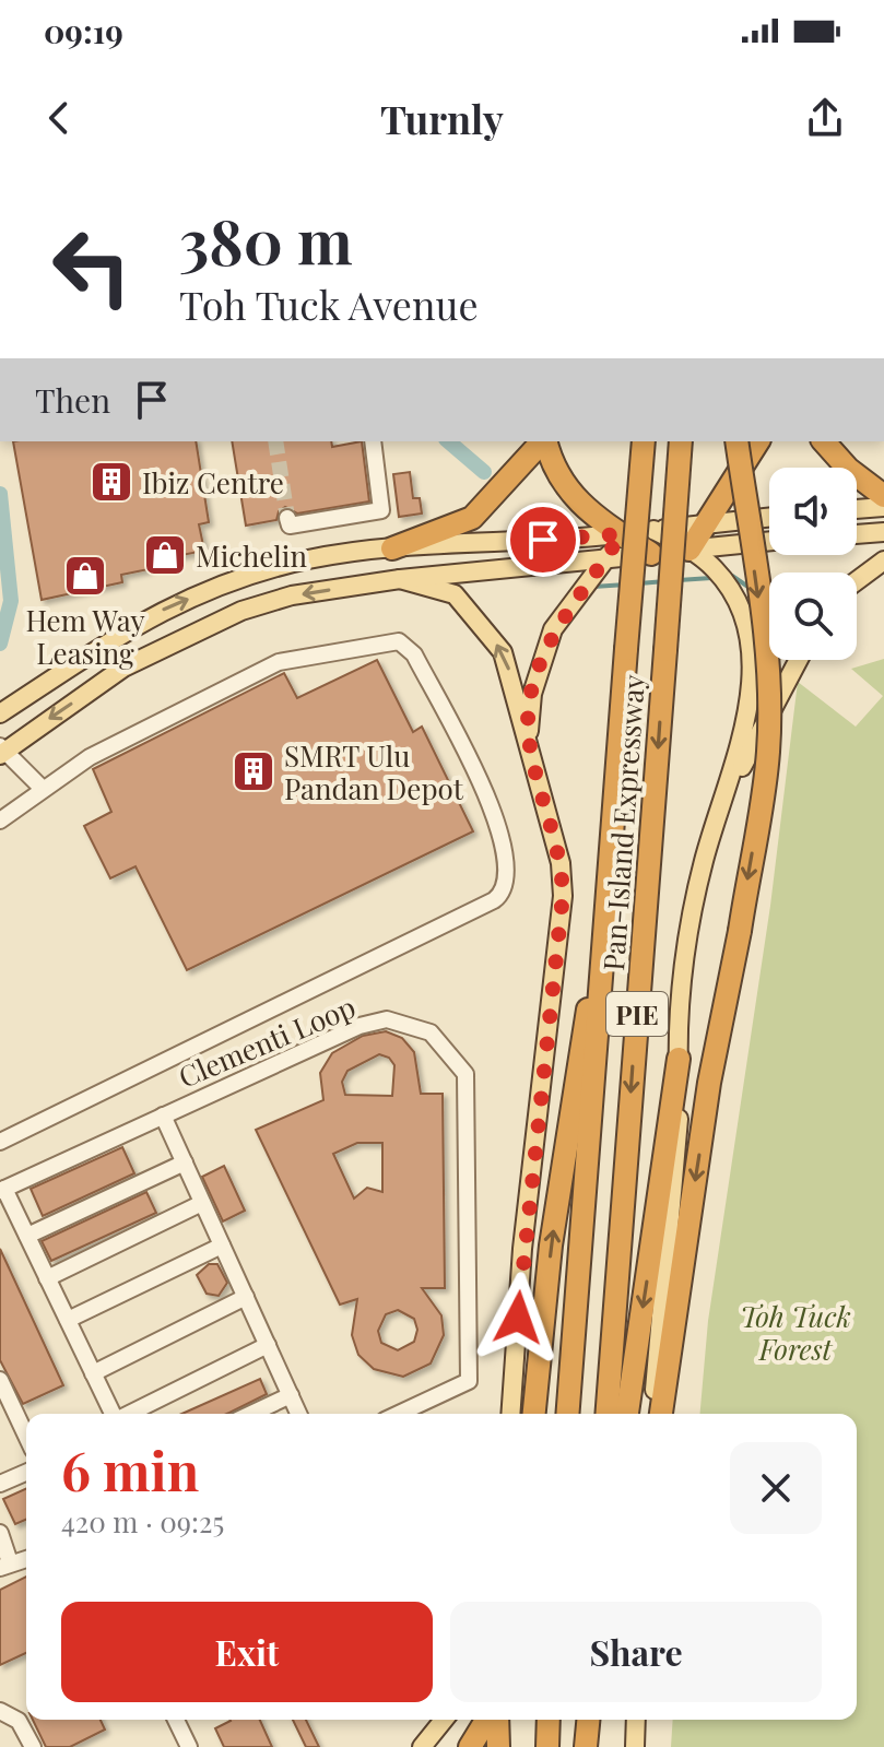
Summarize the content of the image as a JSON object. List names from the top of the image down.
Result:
{
  "streets": {
    "highway": ["Pan-Island Expressway", "PIE"],
    "street": ["Clementi Loop"]
  },
  "parks": ["Toh Tuck Forest"],
  "places": {
    "building": ["Ibiz Centre", "SMRT Ulu Pandan Depot"],
    "shop": ["Michelin", "Hem Way Leasing"]
  },
  "page": {
    "status": "09:19",
    "header": "Turnly",
    "turn": ["380 m", "Toh Tuck Avenue"],
    "then": "Then",
    "heading": ["6 min", "420 m · 09:25"],
    "buttons": ["Exit", "Share"]
  }
}
